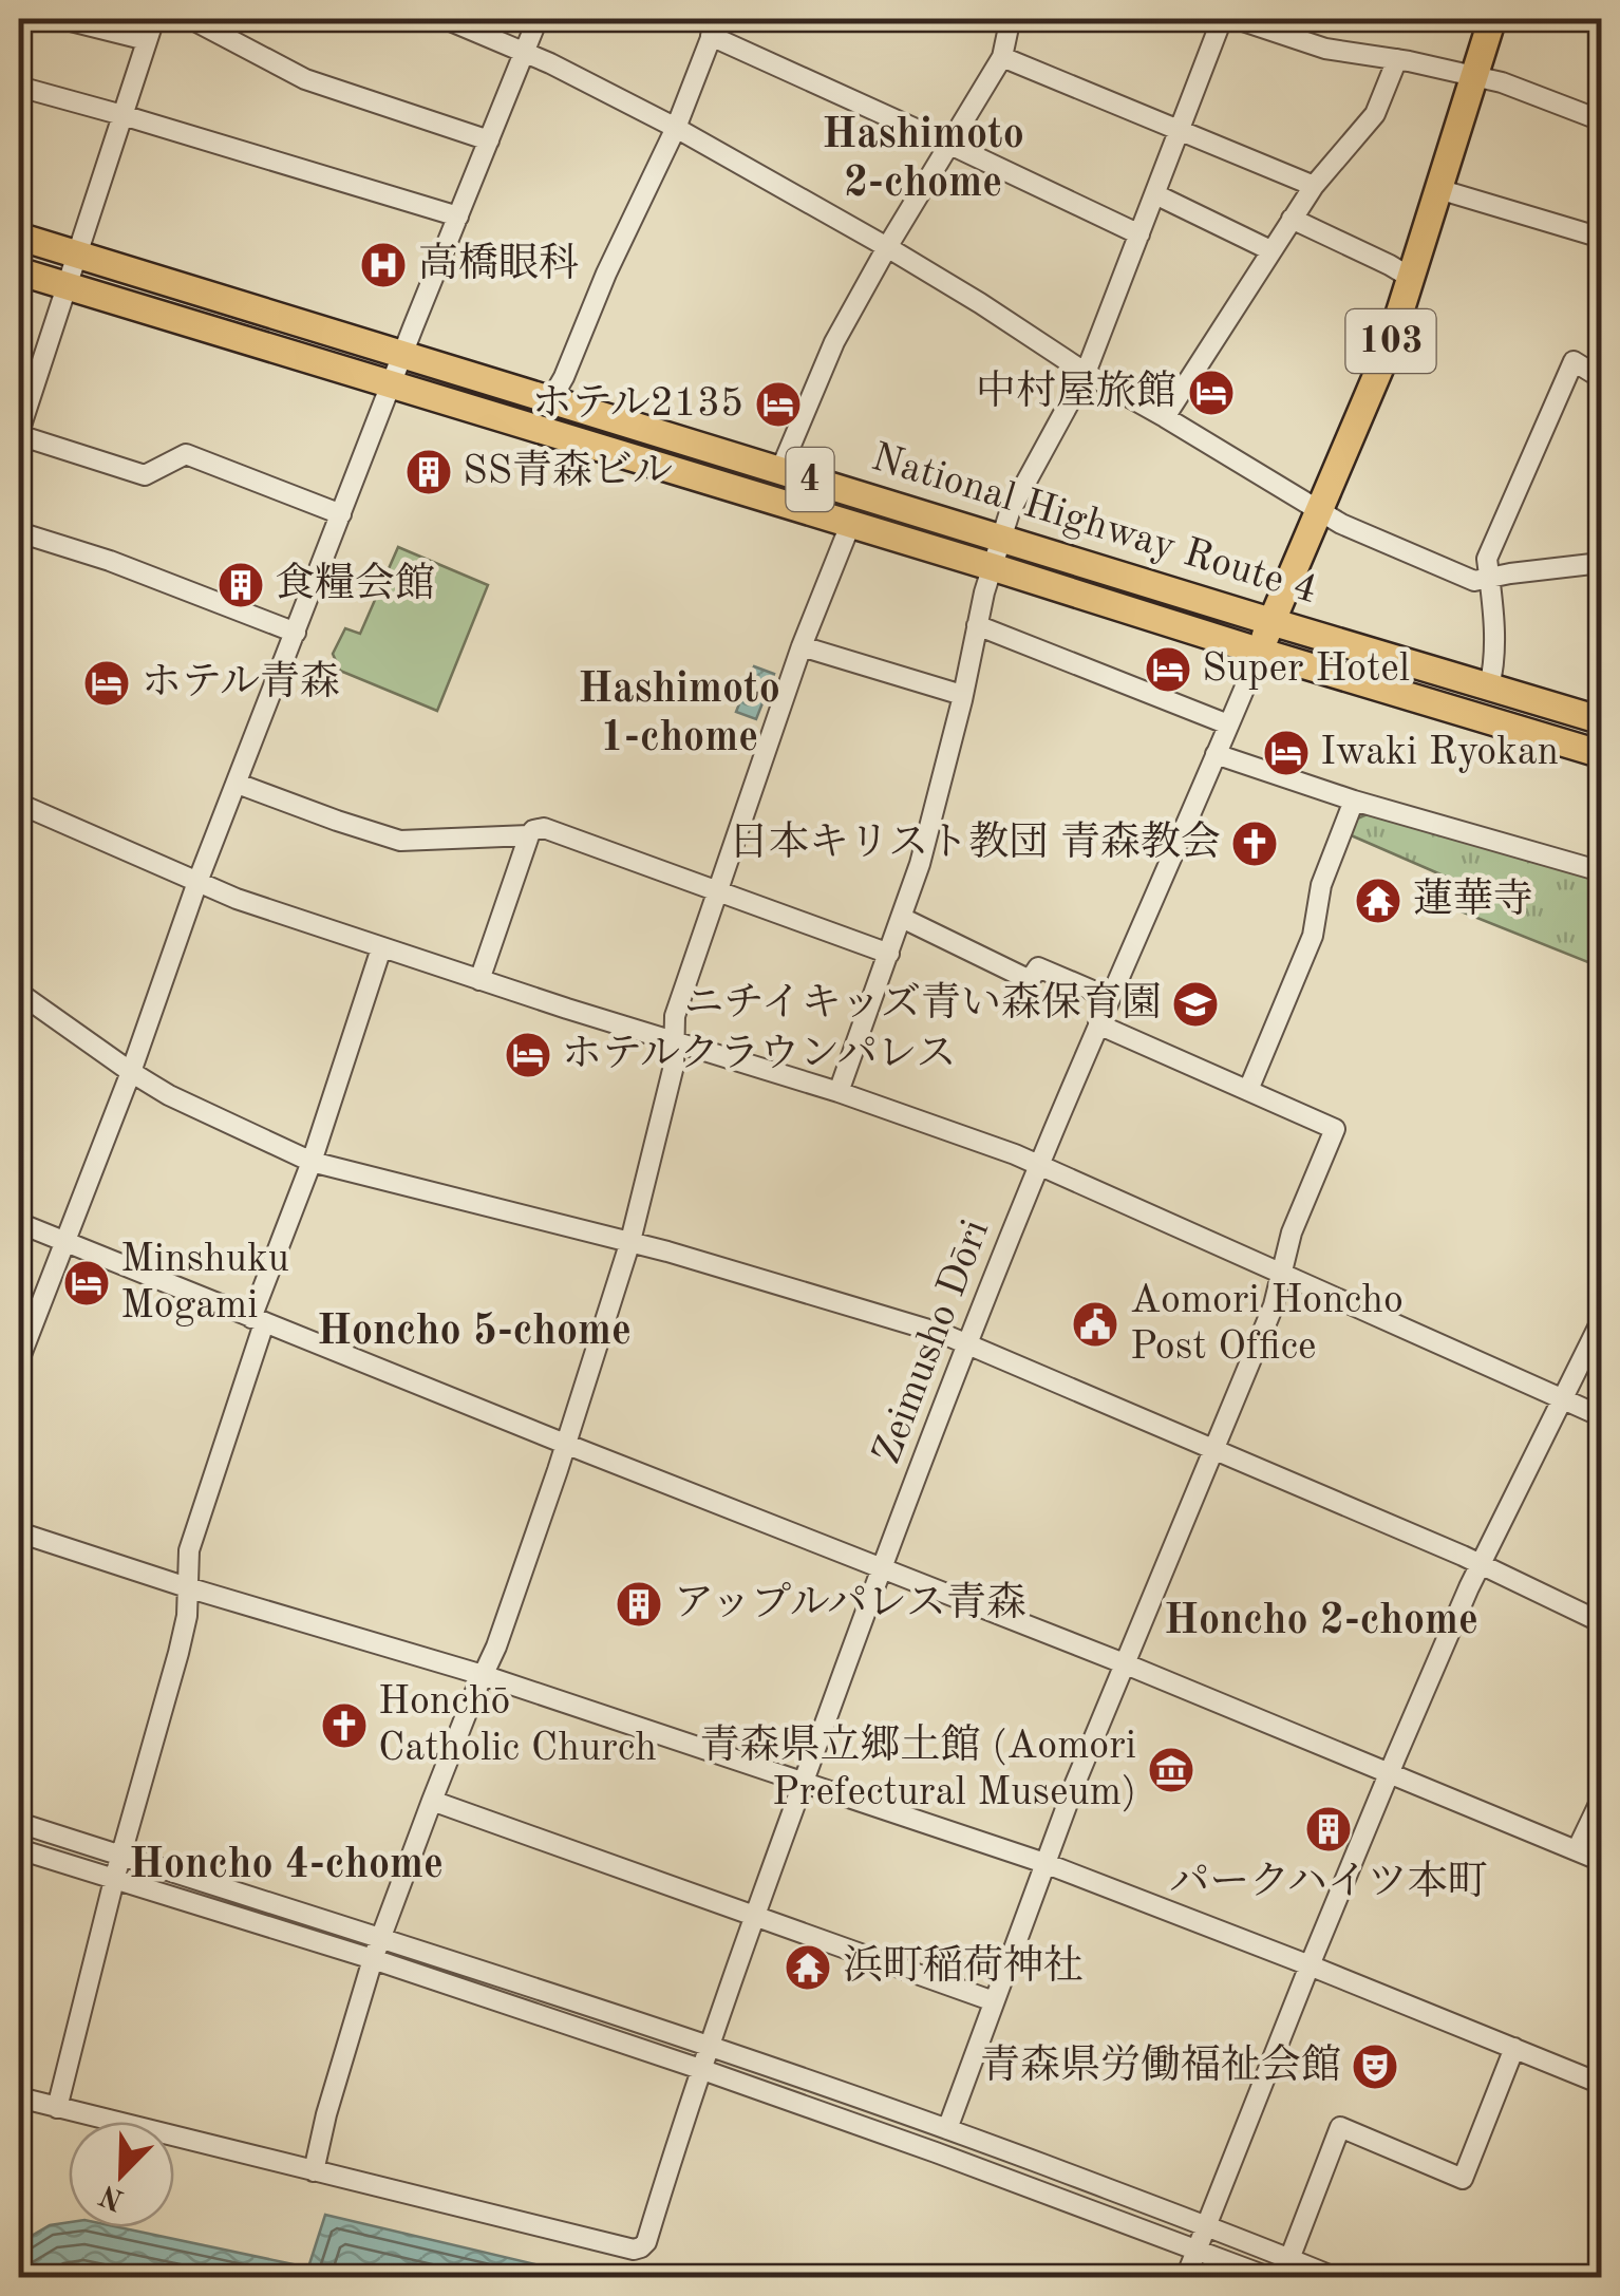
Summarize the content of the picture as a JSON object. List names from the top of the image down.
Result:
{
  "streets": {
    "highway": ["103", "4", "National Highway Route 4"],
    "street": ["Zeimusho Dōri"]
  },
  "crossings": [
    ["103", "National Highway Route 4"],
    ["103", "Zeimusho Dōri"],
    ["National Highway Route 4", "Zeimusho Dōri"]
  ],
  "districts": [
    "Hashimoto 2-chome",
    "Hashimoto 1-chome",
    "Honcho 5-chome",
    "Honcho 2-chome",
    "Honcho 4-chome"
  ],
  "places": {
    "hospital": ["高橋眼科"],
    "hotel": [
      "中村屋旅館",
      "ホテル2135",
      "Super Hotel",
      "ホテル青森",
      "Iwaki Ryokan",
      "ホテルクラウンパレス",
      "Minshuku Mogami"
    ],
    "building": [
      "SS青森ビル",
      "食糧会館",
      "アップルパレス青森",
      "パークハイツ本町"
    ],
    "church": ["日本キリスト教団 青森教会", "Honchō Catholic Church"],
    "temple": ["蓮華寺", "浜町稲荷神社"],
    "school or university": ["ニチイキッズ青い森保育園"],
    "public building": ["Aomori Honcho Post Office"],
    "museum": ["青森県立郷土館 (Aomori Prefectural Museum)"],
    "theatre": ["青森県労働福祉会館"]
  },
  "north": "bottom left"
}
